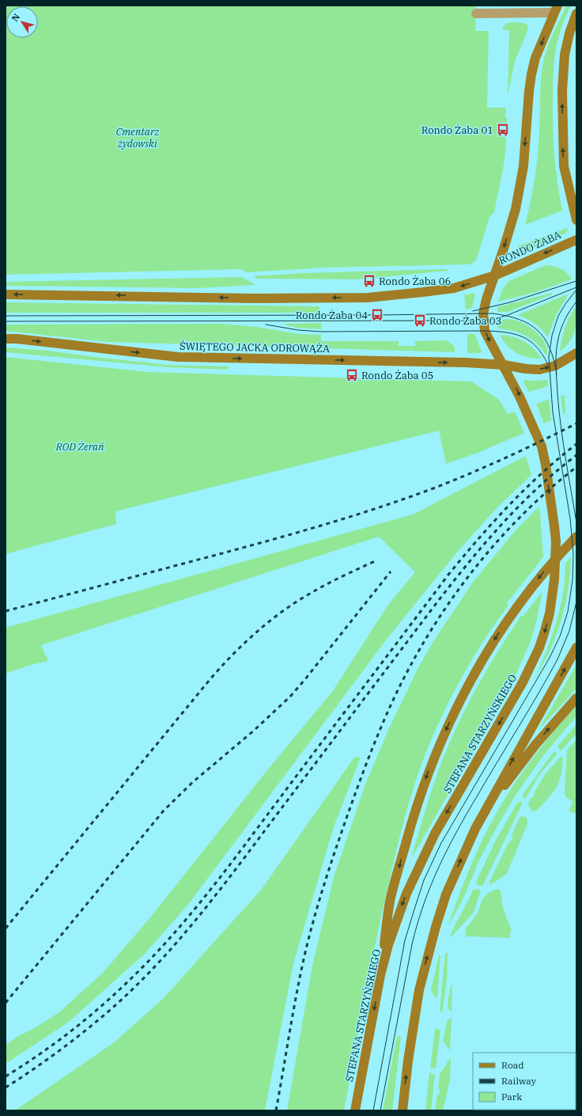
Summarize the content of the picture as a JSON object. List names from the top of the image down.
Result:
{
  "streets": {
    "main road": ["RONDO ŻABA", "ŚWIĘTEGO JACKA ODROWĄŻA", "STEFANA STARZYŃSKIEGO"]
  },
  "crossings": [
    ["RONDO ŻABA", "ŚWIĘTEGO JACKA ODROWĄŻA"],
    ["RONDO ŻABA", "STEFANA STARZYŃSKIEGO"],
    ["ŚWIĘTEGO JACKA ODROWĄŻA", "STEFANA STARZYŃSKIEGO"]
  ],
  "parks": ["Cmentarz żydowski", "ROD Żerań"],
  "places": {
    "bus stop": [
      "Rondo Żaba 01",
      "Rondo Żaba 06",
      "Rondo Żaba 04",
      "Rondo Żaba 03",
      "Rondo Żaba 05"
    ]
  },
  "legend": ["Road", "Railway", "Park"],
  "north": "top left"
}
